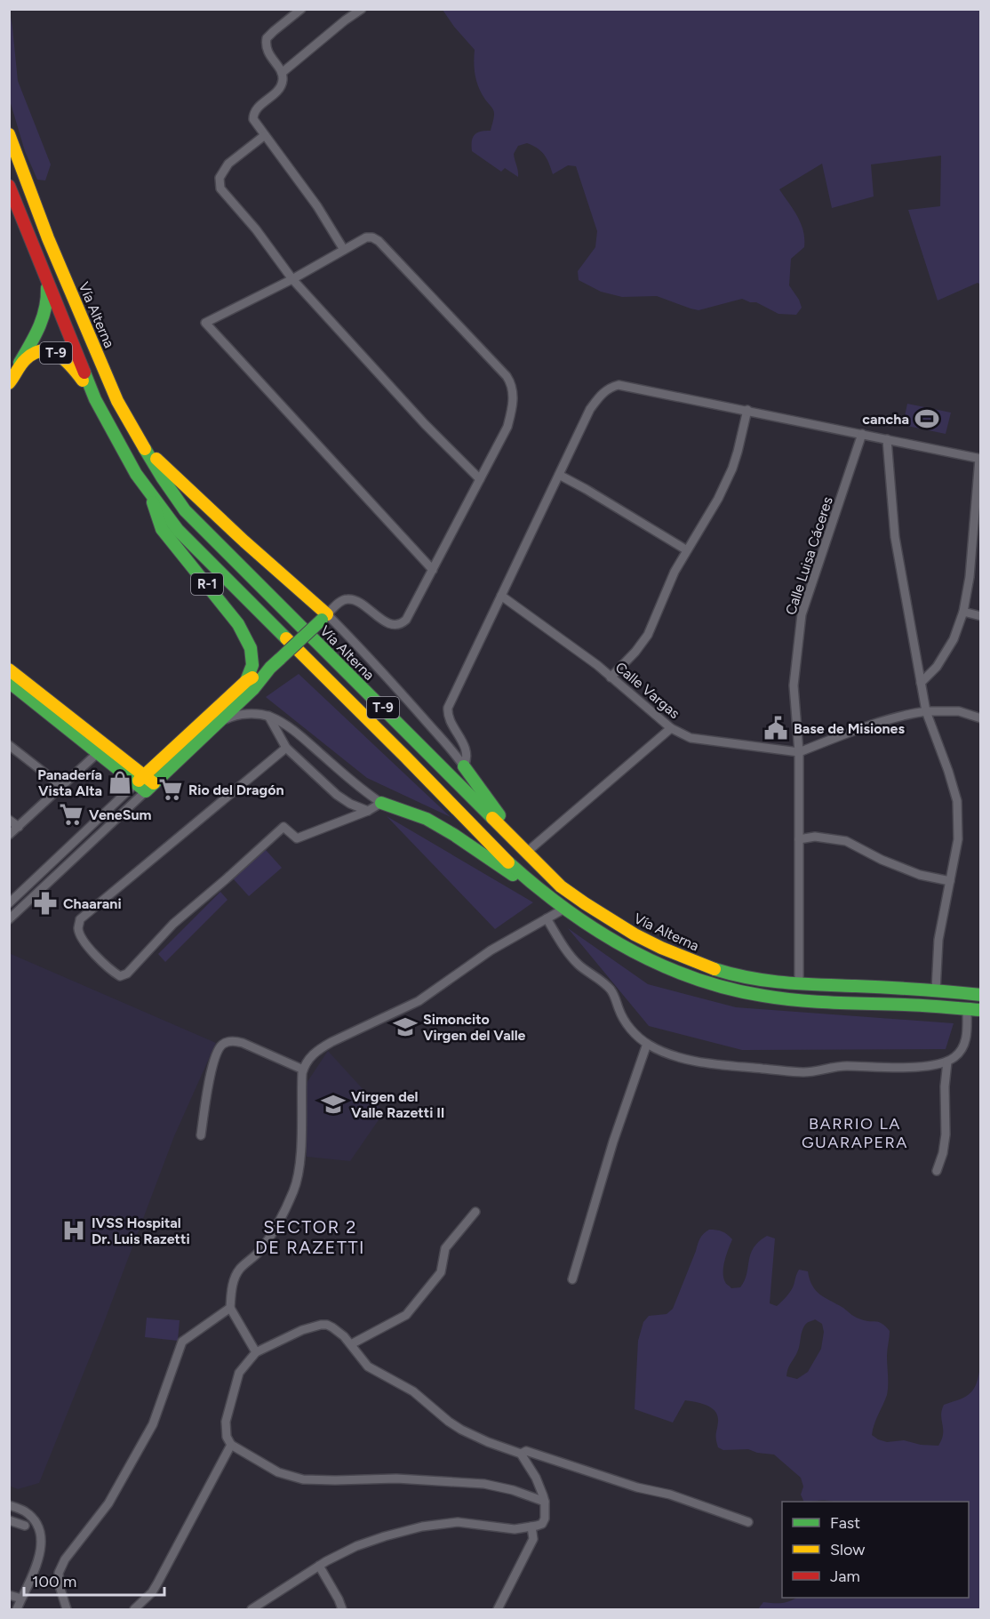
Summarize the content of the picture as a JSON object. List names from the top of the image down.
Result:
{
  "streets": {
    "main road": ["Vía Alterna", "T-9", "R-1"],
    "street": ["Calle Luisa Cáceres", "Calle Vargas"]
  },
  "crossings": [
    ["Vía Alterna", "T-9"],
    ["Vía Alterna", "Calle Luisa Cáceres"],
    ["T-9", "R-1"],
    ["Calle Luisa Cáceres", "Calle Vargas"]
  ],
  "districts": ["BARRIO LA GUARAPERA", "SECTOR 2 DE RAZETTI"],
  "places": {
    "sports": ["cancha"],
    "public building": ["Base de Misiones"],
    "shop": ["Panadería Vista Alta"],
    "supermarket": ["Rio del Dragón", "VeneSum"],
    "pharmacy": ["Chaarani"],
    "school or university": ["Simoncito Virgen del Valle", "Virgen del Valle Razetti II"],
    "hospital": ["IVSS Hospital Dr. Luis Razetti"]
  },
  "legend": ["Fast", "Slow", "Jam"],
  "scale_bar": "100 m"
}
